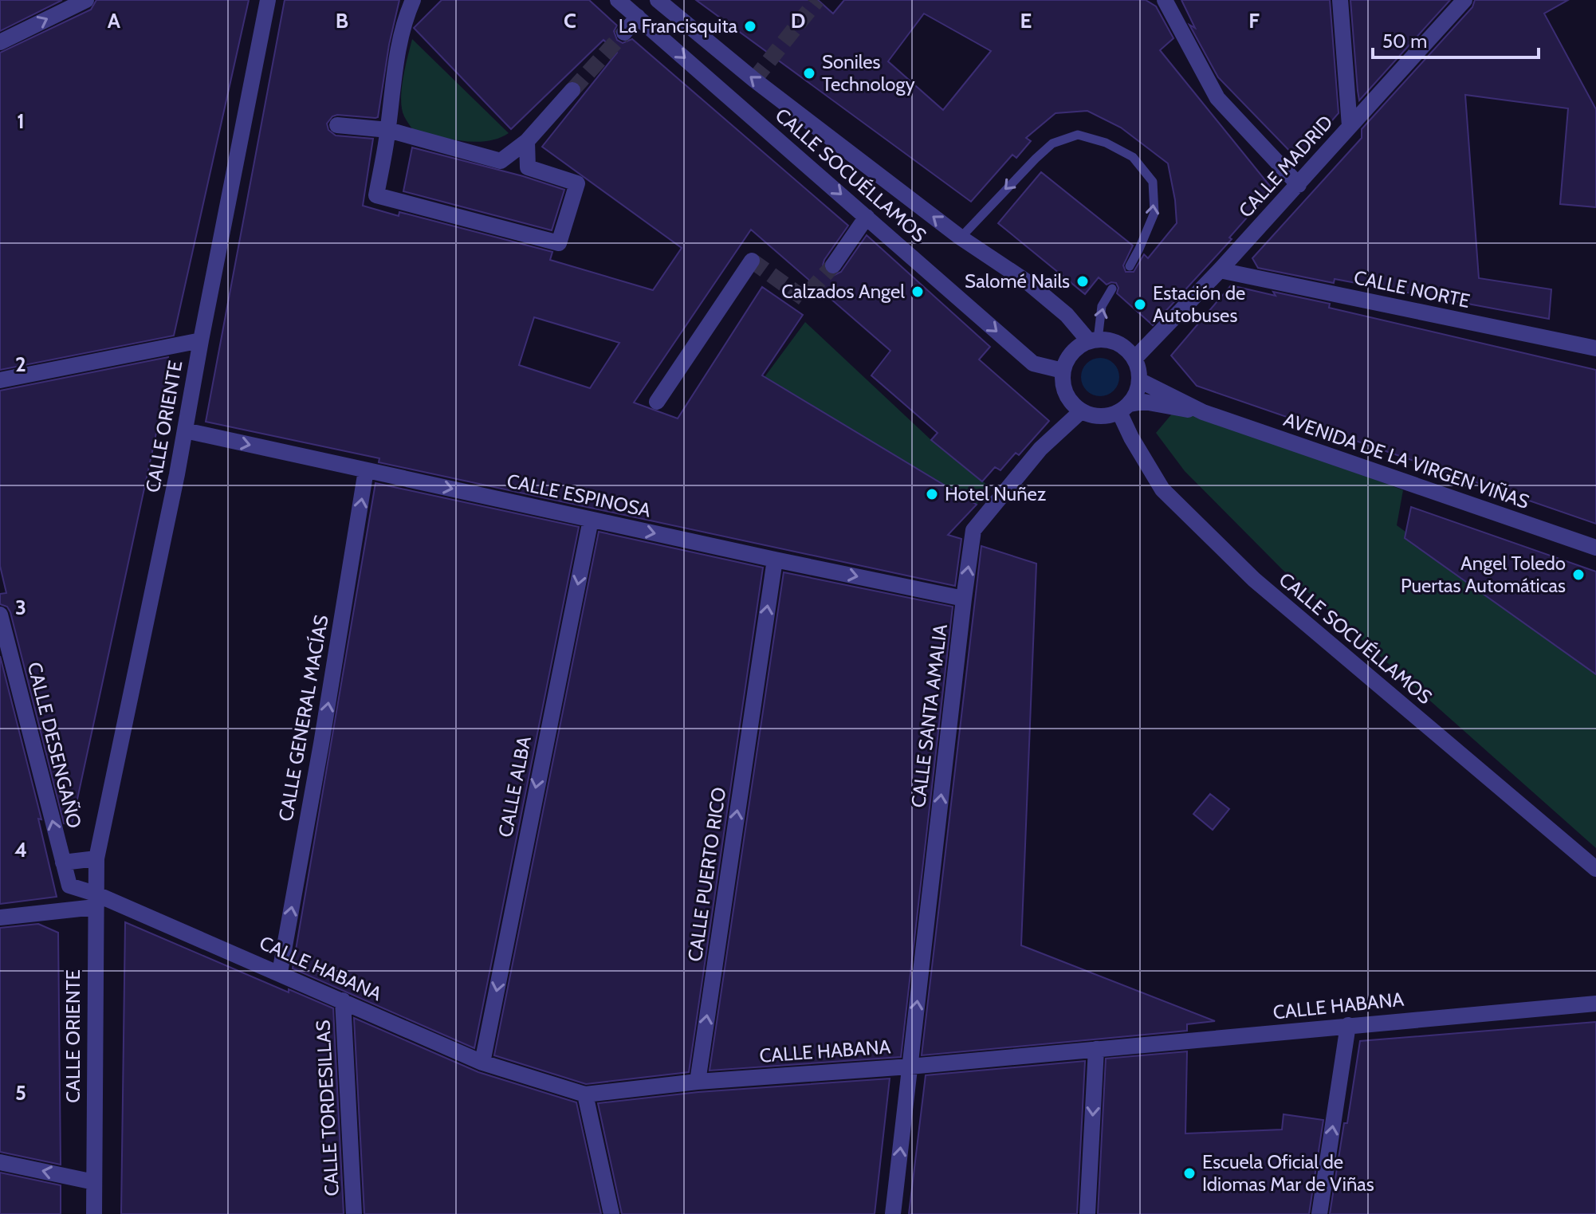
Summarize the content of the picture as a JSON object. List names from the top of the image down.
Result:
{
  "streets": {
    "street": [
      "CALLE MADRID",
      "CALLE SOCUÉLLAMOS",
      "CALLE NORTE",
      "CALLE ORIENTE",
      "AVENIDA DE LA VIRGEN VIÑAS",
      "CALLE ESPINOSA",
      "CALLE SANTA AMALIA",
      "CALLE GENERAL MACÍAS",
      "CALLE DESENGAÑO",
      "CALLE ALBA",
      "CALLE PUERTO RICO",
      "CALLE HABANA",
      "CALLE TORDESILLAS"
    ]
  },
  "crossings": [
    ["CALLE MADRID", "CALLE SOCUÉLLAMOS"],
    ["CALLE MADRID", "CALLE NORTE"],
    ["CALLE MADRID", "AVENIDA DE LA VIRGEN VIÑAS"],
    ["CALLE MADRID", "CALLE SANTA AMALIA"],
    ["CALLE SOCUÉLLAMOS", "AVENIDA DE LA VIRGEN VIÑAS"],
    ["CALLE SOCUÉLLAMOS", "CALLE SANTA AMALIA"],
    ["CALLE ORIENTE", "CALLE ESPINOSA"],
    ["CALLE ORIENTE", "CALLE HABANA"],
    ["AVENIDA DE LA VIRGEN VIÑAS", "CALLE SANTA AMALIA"],
    ["CALLE ESPINOSA", "CALLE SANTA AMALIA"],
    ["CALLE ESPINOSA", "CALLE GENERAL MACÍAS"],
    ["CALLE ESPINOSA", "CALLE ALBA"],
    ["CALLE ESPINOSA", "CALLE PUERTO RICO"],
    ["CALLE SANTA AMALIA", "CALLE HABANA"],
    ["CALLE GENERAL MACÍAS", "CALLE HABANA"],
    ["CALLE DESENGAÑO", "CALLE HABANA"],
    ["CALLE ALBA", "CALLE HABANA"],
    ["CALLE PUERTO RICO", "CALLE HABANA"],
    ["CALLE HABANA", "CALLE TORDESILLAS"]
  ],
  "one_way": [
    "CALLE ESPINOSA",
    "CALLE SANTA AMALIA",
    "CALLE GENERAL MACÍAS",
    "CALLE DESENGAÑO",
    "CALLE ALBA",
    "CALLE PUERTO RICO"
  ],
  "places": [
    "La Francisquita",
    "Soniles Technology",
    "Salomé Nails",
    "Calzados Angel",
    "Estación de Autobuses",
    "Hotel Nuñez",
    "Angel Toledo Puertas Automáticas",
    "Escuela Oficial de Idiomas Mar de Viñas"
  ],
  "scale_bar": "50 m",
  "grid": {
    "columns": [
      "A",
      "B",
      "C",
      "D",
      "E",
      "F"
    ],
    "rows": [
      "1",
      "2",
      "3",
      "4",
      "5"
    ]
  }
}
